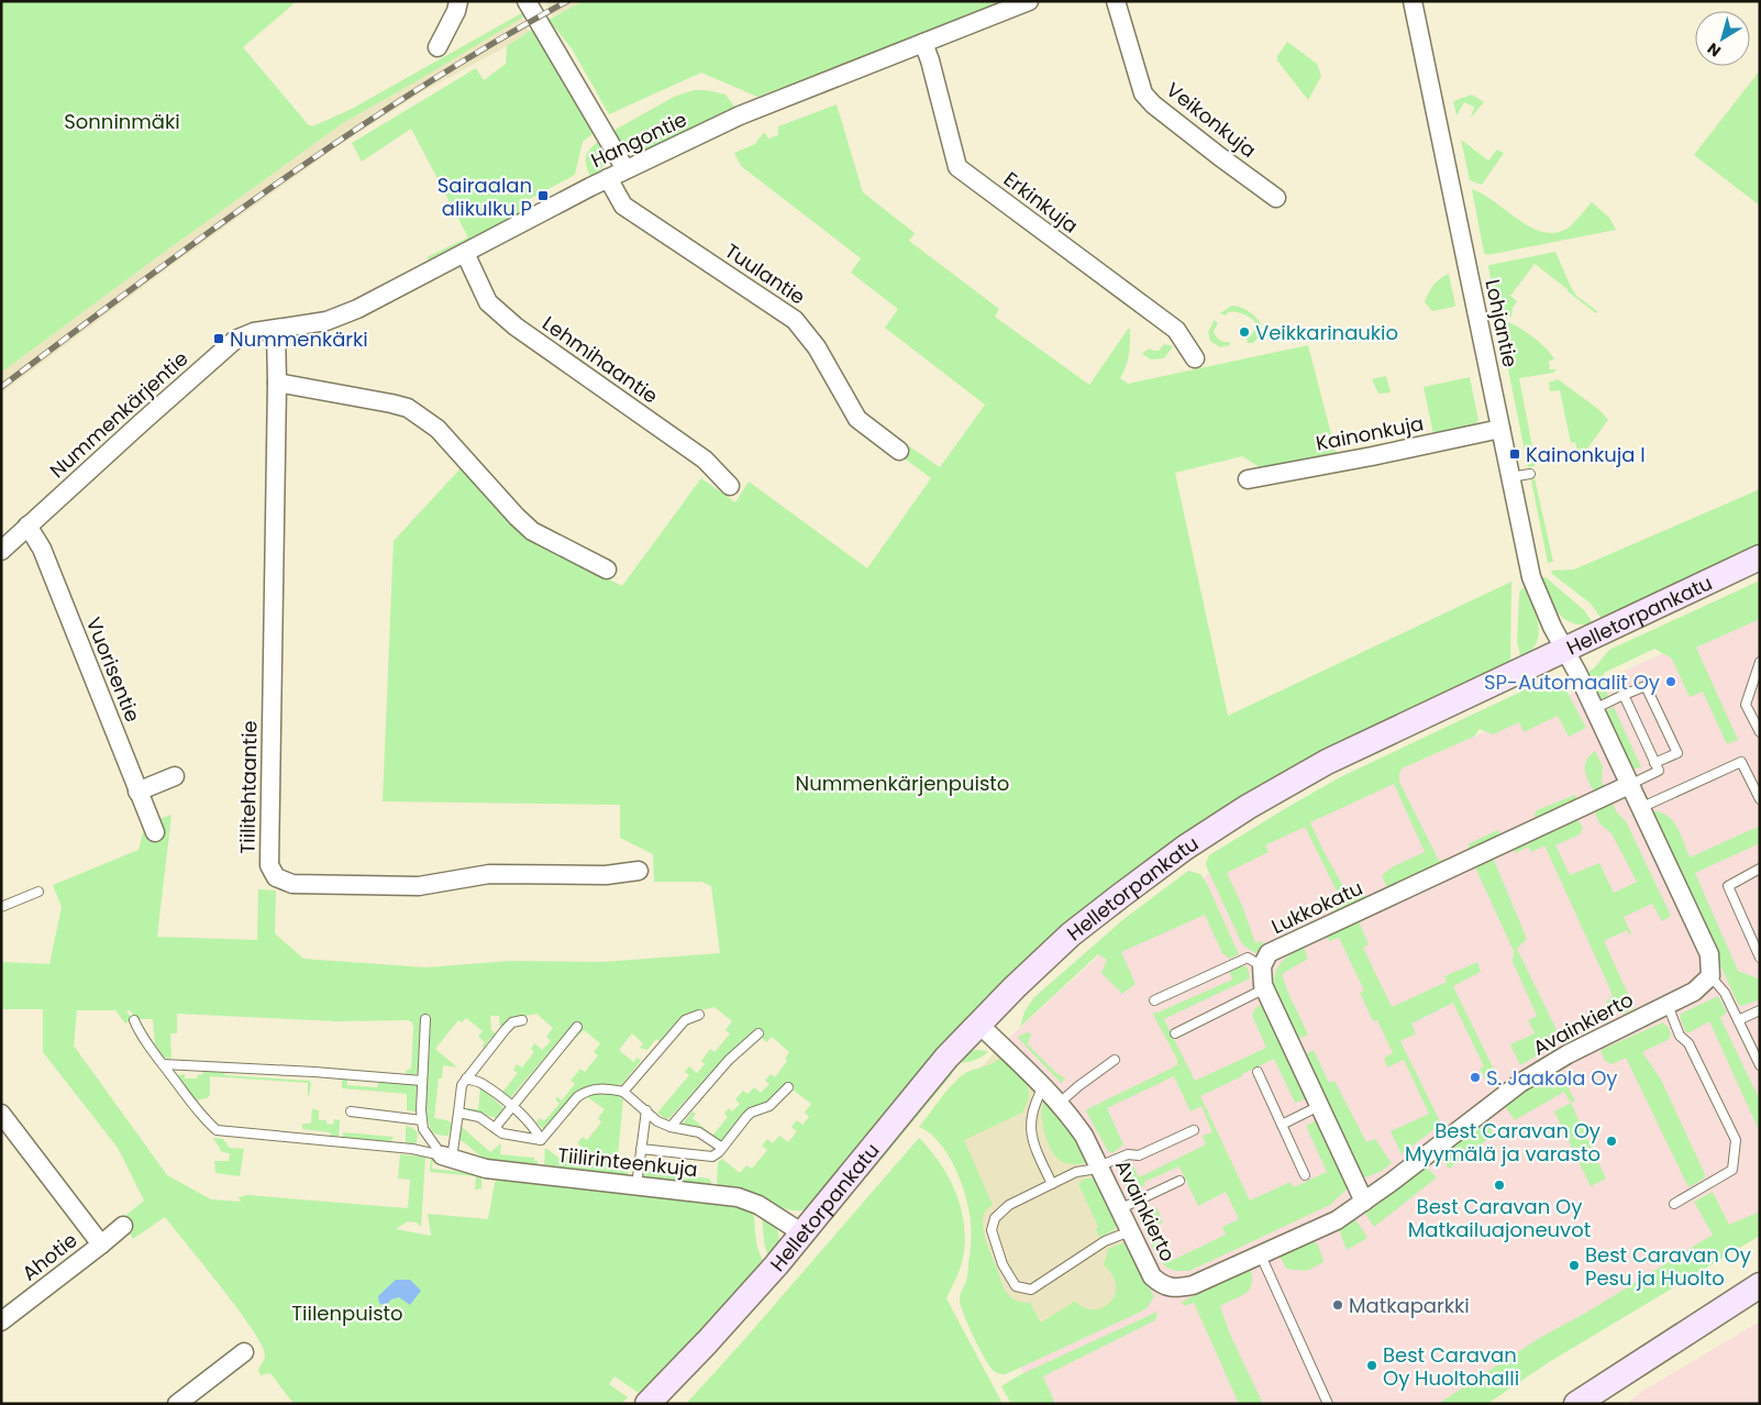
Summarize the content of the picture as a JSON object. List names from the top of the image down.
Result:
{
  "streets": {
    "street": [
      "Veikonkuja",
      "Hangontie",
      "Erkinkuja",
      "Tuulantie",
      "Lohjantie",
      "Lehmihaantie",
      "Nummenkärjentie",
      "Kainonkuja",
      "Helletorpankatu",
      "Vuorisentie",
      "Tiilitehtaantie",
      "Lukkokatu",
      "Avainkierto",
      "Tiilirinteenkuja",
      "Ahotie"
    ]
  },
  "crossings": [
    ["Hangontie", "Erkinkuja"],
    ["Hangontie", "Tuulantie"],
    ["Hangontie", "Lehmihaantie"],
    ["Hangontie", "Nummenkärjentie"],
    ["Hangontie", "Tiilitehtaantie"],
    ["Lohjantie", "Kainonkuja"],
    ["Lohjantie", "Helletorpankatu"],
    ["Nummenkärjentie", "Vuorisentie"],
    ["Nummenkärjentie", "Tiilitehtaantie"],
    ["Helletorpankatu", "Avainkierto"],
    ["Helletorpankatu", "Tiilirinteenkuja"]
  ],
  "parks": ["Sonninmäki", "Nummenkärjenpuisto", "Tiilenpuisto"],
  "places": {
    "transit": ["Sairaalan alikulku P", "Nummenkärki", "Kainonkuja I"],
    "other": [
      "Veikkarinaukio",
      "SP-Automaalit Oy",
      "S. Jaakola Oy",
      "Best Caravan Oy Myymälä ja varasto",
      "Best Caravan Oy Matkailuajoneuvot",
      "Best Caravan Oy Pesu ja Huolto",
      "Matkaparkki",
      "Best Caravan Oy Huoltohalli"
    ]
  },
  "north": "bottom left"
}
